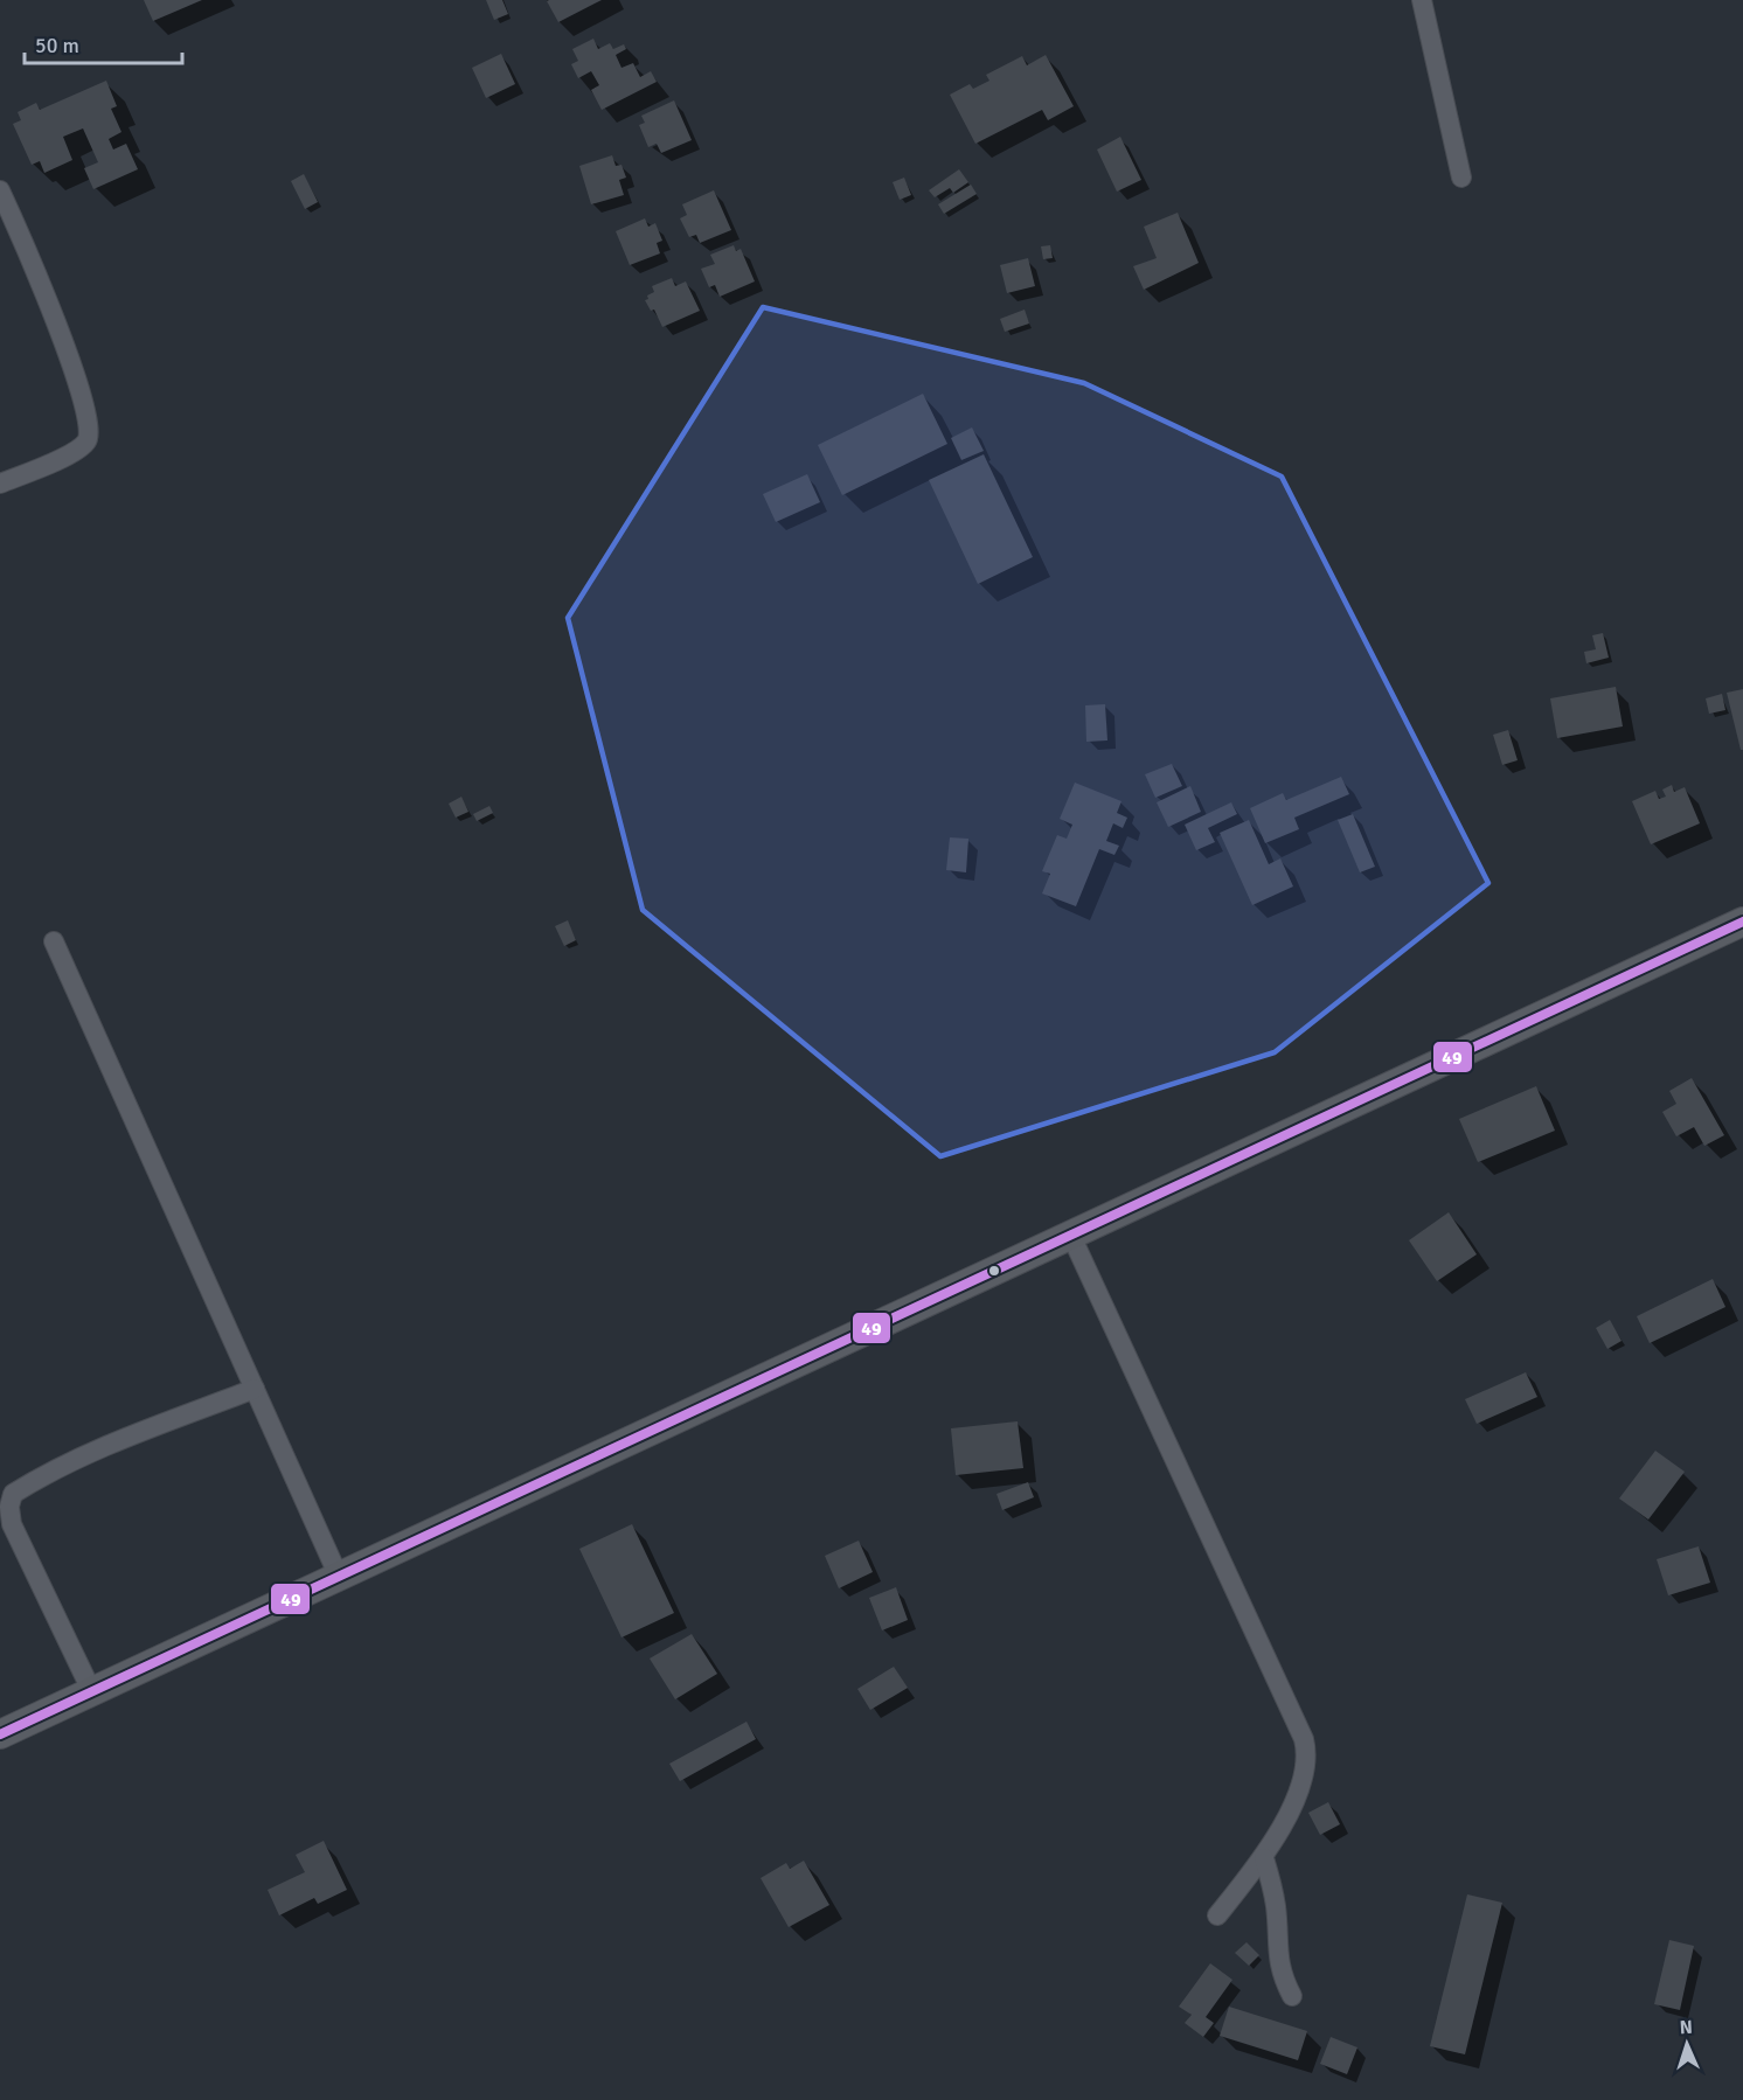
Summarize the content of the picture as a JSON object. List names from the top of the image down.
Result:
{
  "lines": ["transit line 49"],
  "scale_bar": "50 m",
  "north": "top"
}
